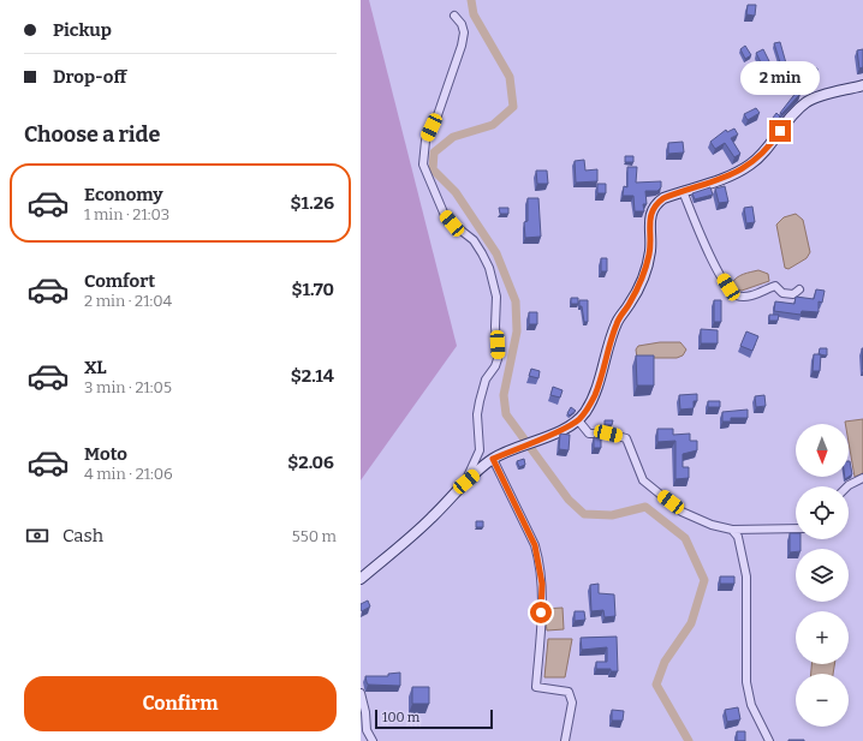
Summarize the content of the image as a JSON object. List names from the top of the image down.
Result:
{
  "scale_bar": "100 m",
  "north": "bottom",
  "page": {
    "banner": ["Pickup", "Drop-off"],
    "bubble": "2 min",
    "heading": "Choose a ride",
    "list": [
      {
        "name": "Economy",
        "note": "1 min · 21:03",
        "value": "$1.26"
      },
      {
        "name": "Comfort",
        "note": "2 min · 21:04",
        "value": "$1.70"
      },
      {
        "name": "XL",
        "note": "3 min · 21:05",
        "value": "$2.14"
      },
      {
        "name": "Moto",
        "note": "4 min · 21:06",
        "value": "$2.06"
      }
    ],
    "map_buttons": ["+", "−"],
    "pay": ["Cash", "550 m"],
    "buttons": "Confirm",
    "scale": "100 m"
  }
}
